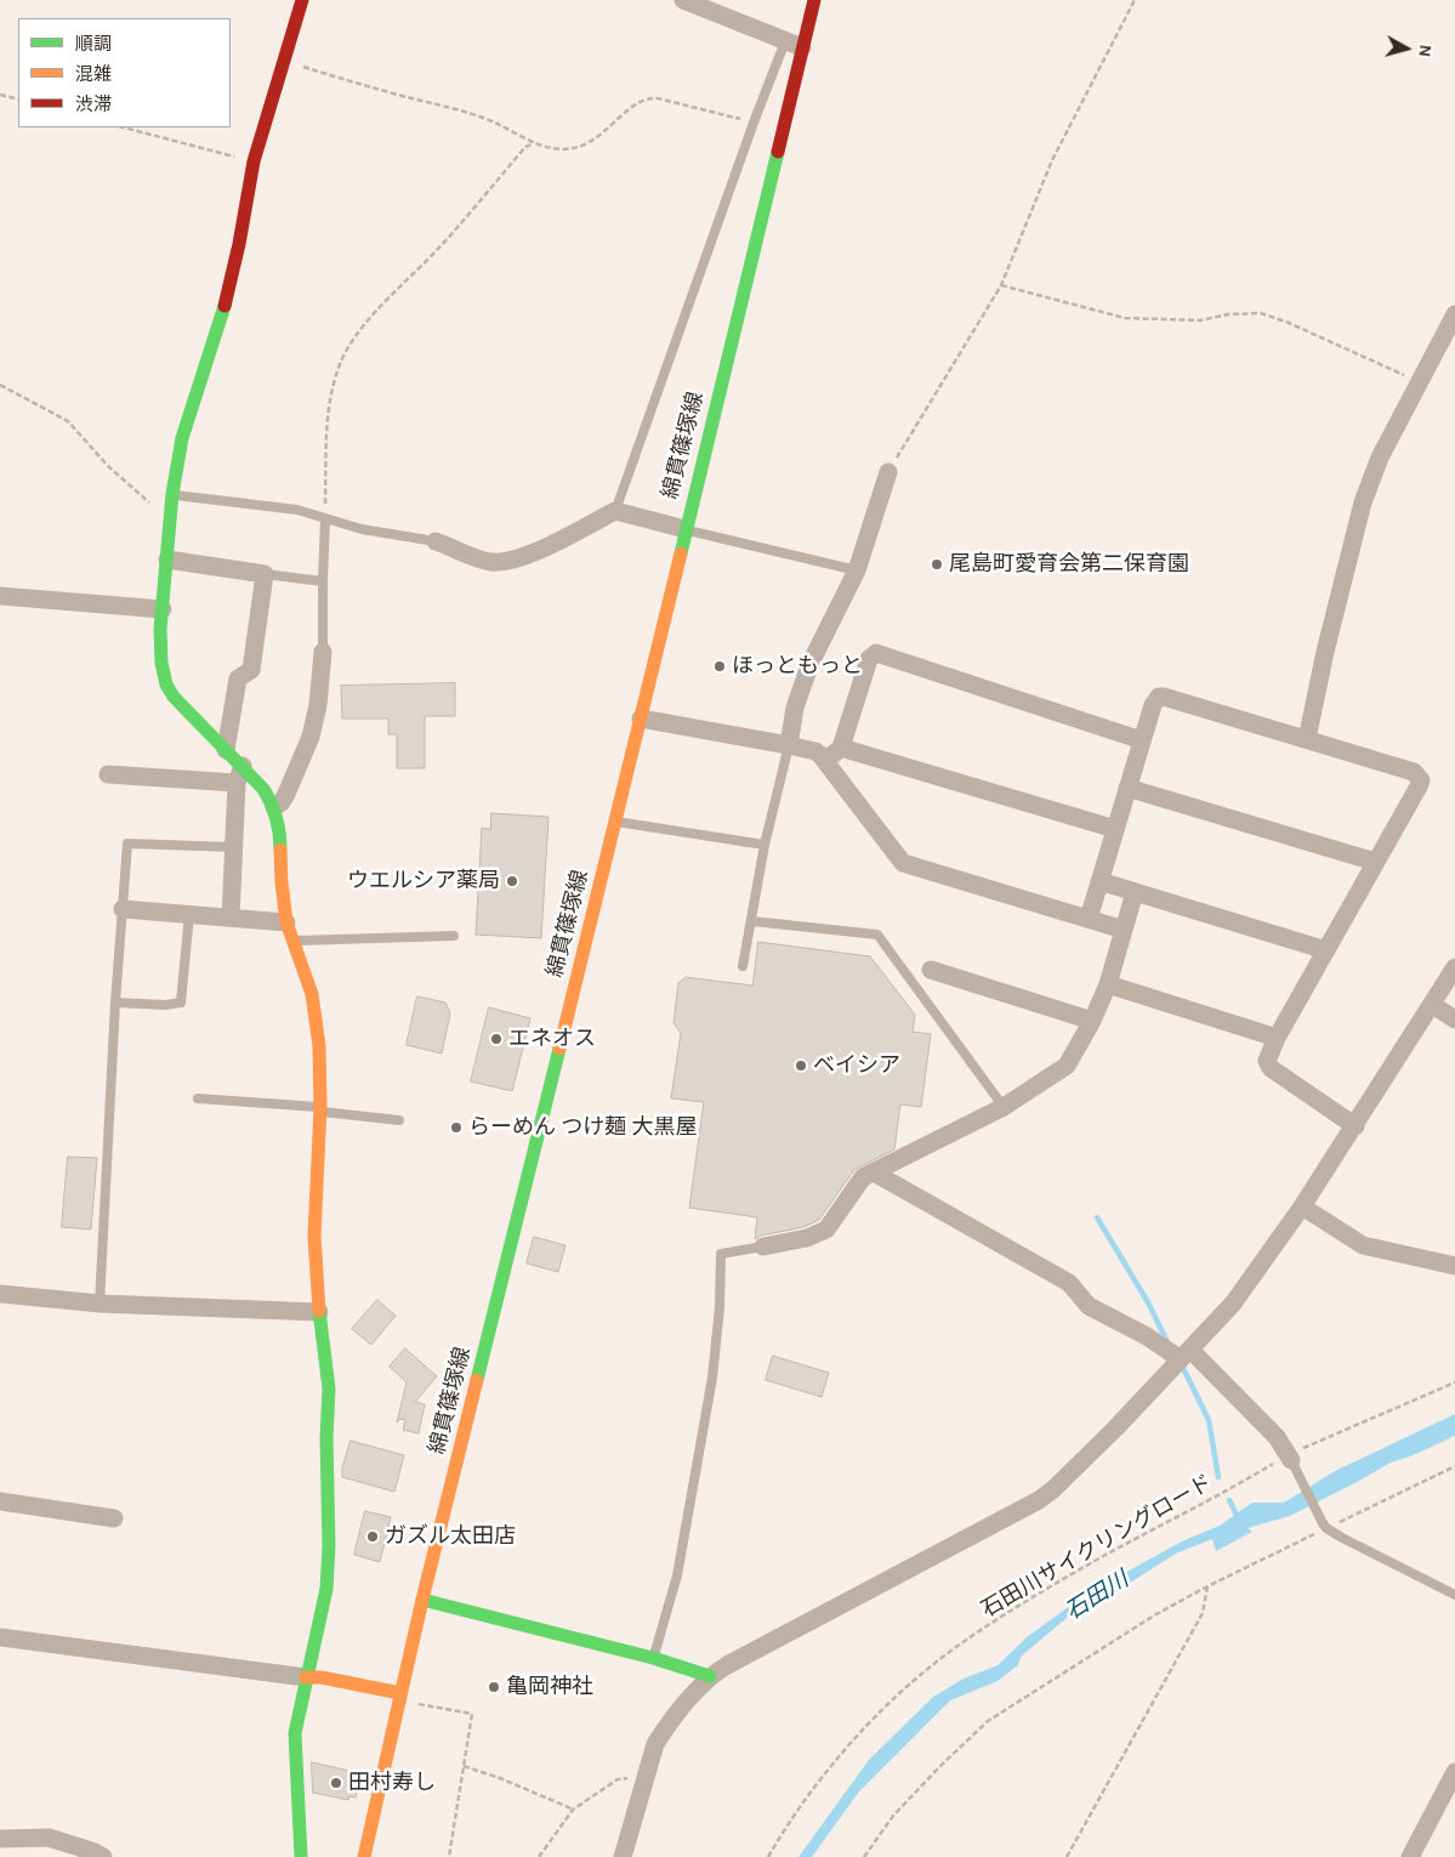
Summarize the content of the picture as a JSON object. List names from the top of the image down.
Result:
{
  "streets": {
    "street": ["綿貫篠塚線"],
    "path": ["石田川サイクリングロード"]
  },
  "water": ["石田川"],
  "places": [
    "尾島町愛育会第二保育園",
    "ほっともっと",
    "ウエルシア薬局",
    "エネオス",
    "ベイシア",
    "らーめん つけ麺 大黒屋",
    "ガズル太田店",
    "亀岡神社",
    "田村寿し"
  ],
  "legend": ["順調", "混雑", "渋滞"],
  "north": "right"
}
